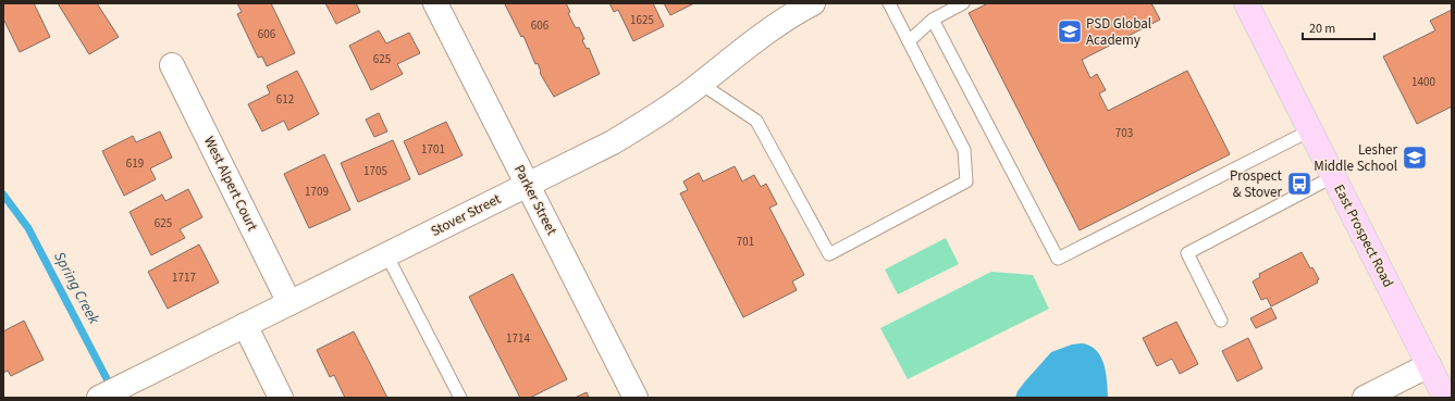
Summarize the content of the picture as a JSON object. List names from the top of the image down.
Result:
{
  "streets": {
    "main road": ["East Prospect Road"],
    "street": ["West Alpert Court", "Parker Street", "Stover Street"]
  },
  "crossings": [
    ["West Alpert Court", "Stover Street"],
    ["Parker Street", "Stover Street"]
  ],
  "water": ["Spring Creek"],
  "places": {
    "school or university": ["PSD Global Academy", "Lesher Middle School"],
    "bus stop": ["Prospect & Stover"]
  },
  "house_numbers": [
    "1625",
    "606",
    "606",
    "625",
    "1400",
    "612",
    "703",
    "1701",
    "619",
    "1705",
    "1709",
    "625",
    "701",
    "1717",
    "1714"
  ],
  "scale_bar": "20 m"
}
